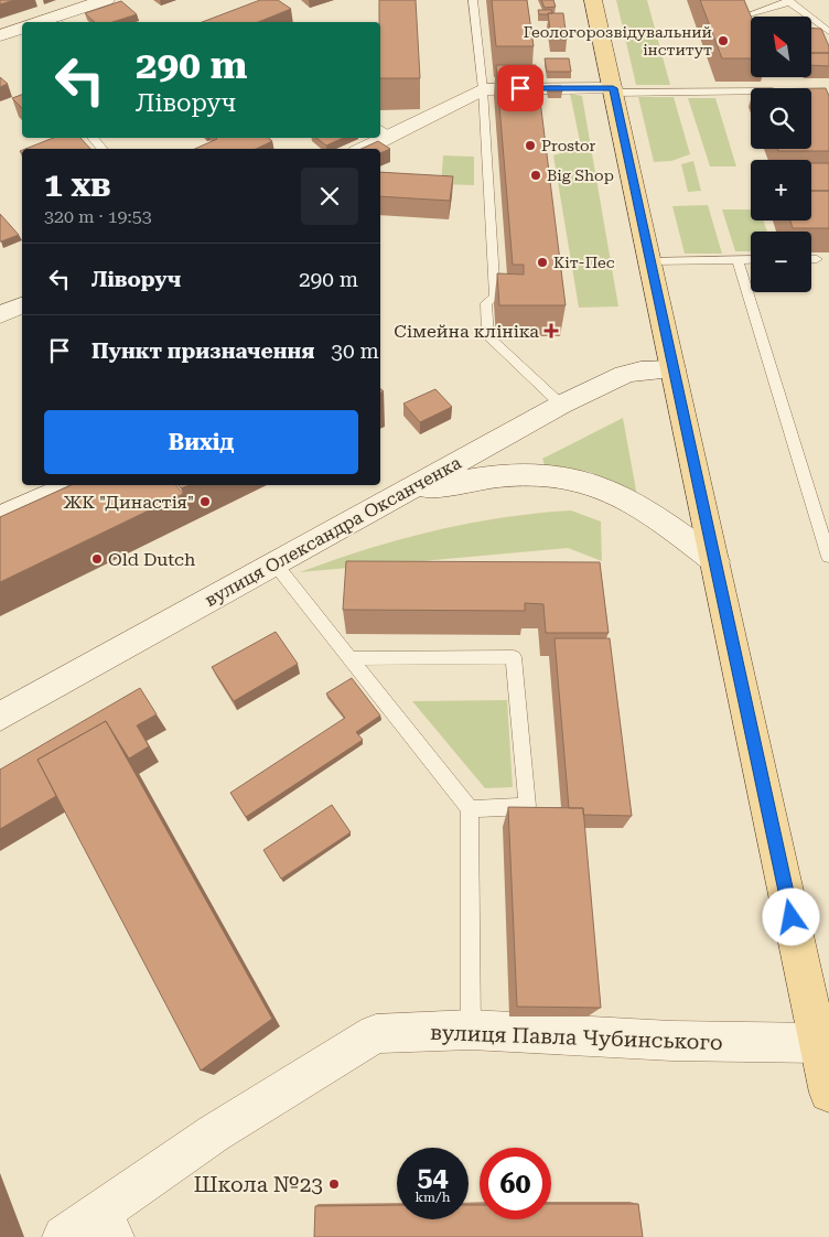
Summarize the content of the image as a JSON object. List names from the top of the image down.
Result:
{
  "streets": {
    "street": ["вулиця Олександра Оксанченка", "вулиця Павла Чубинського"]
  },
  "places": {
    "other": [
      "Геологорозвідувальний інститут",
      "Prostor",
      "Big Shop",
      "Кіт-Пес",
      "ЖК \"Династія\"",
      "Old Dutch",
      "Школа №23"
    ],
    "health": ["Сімейна клініка"]
  },
  "north": "top left",
  "page": {
    "map_buttons": ["+", "−"],
    "turn": ["290 m", "Ліворуч"],
    "heading": ["1 хв", "320 m · 19:53"],
    "list": [
      {
        "name": "Ліворуч",
        "value": "290 m"
      },
      {
        "name": "Пункт призначення",
        "value": "30 m"
      }
    ],
    "buttons": "Вихід",
    "speed": "54 km/h",
    "limit": "60"
  }
}
